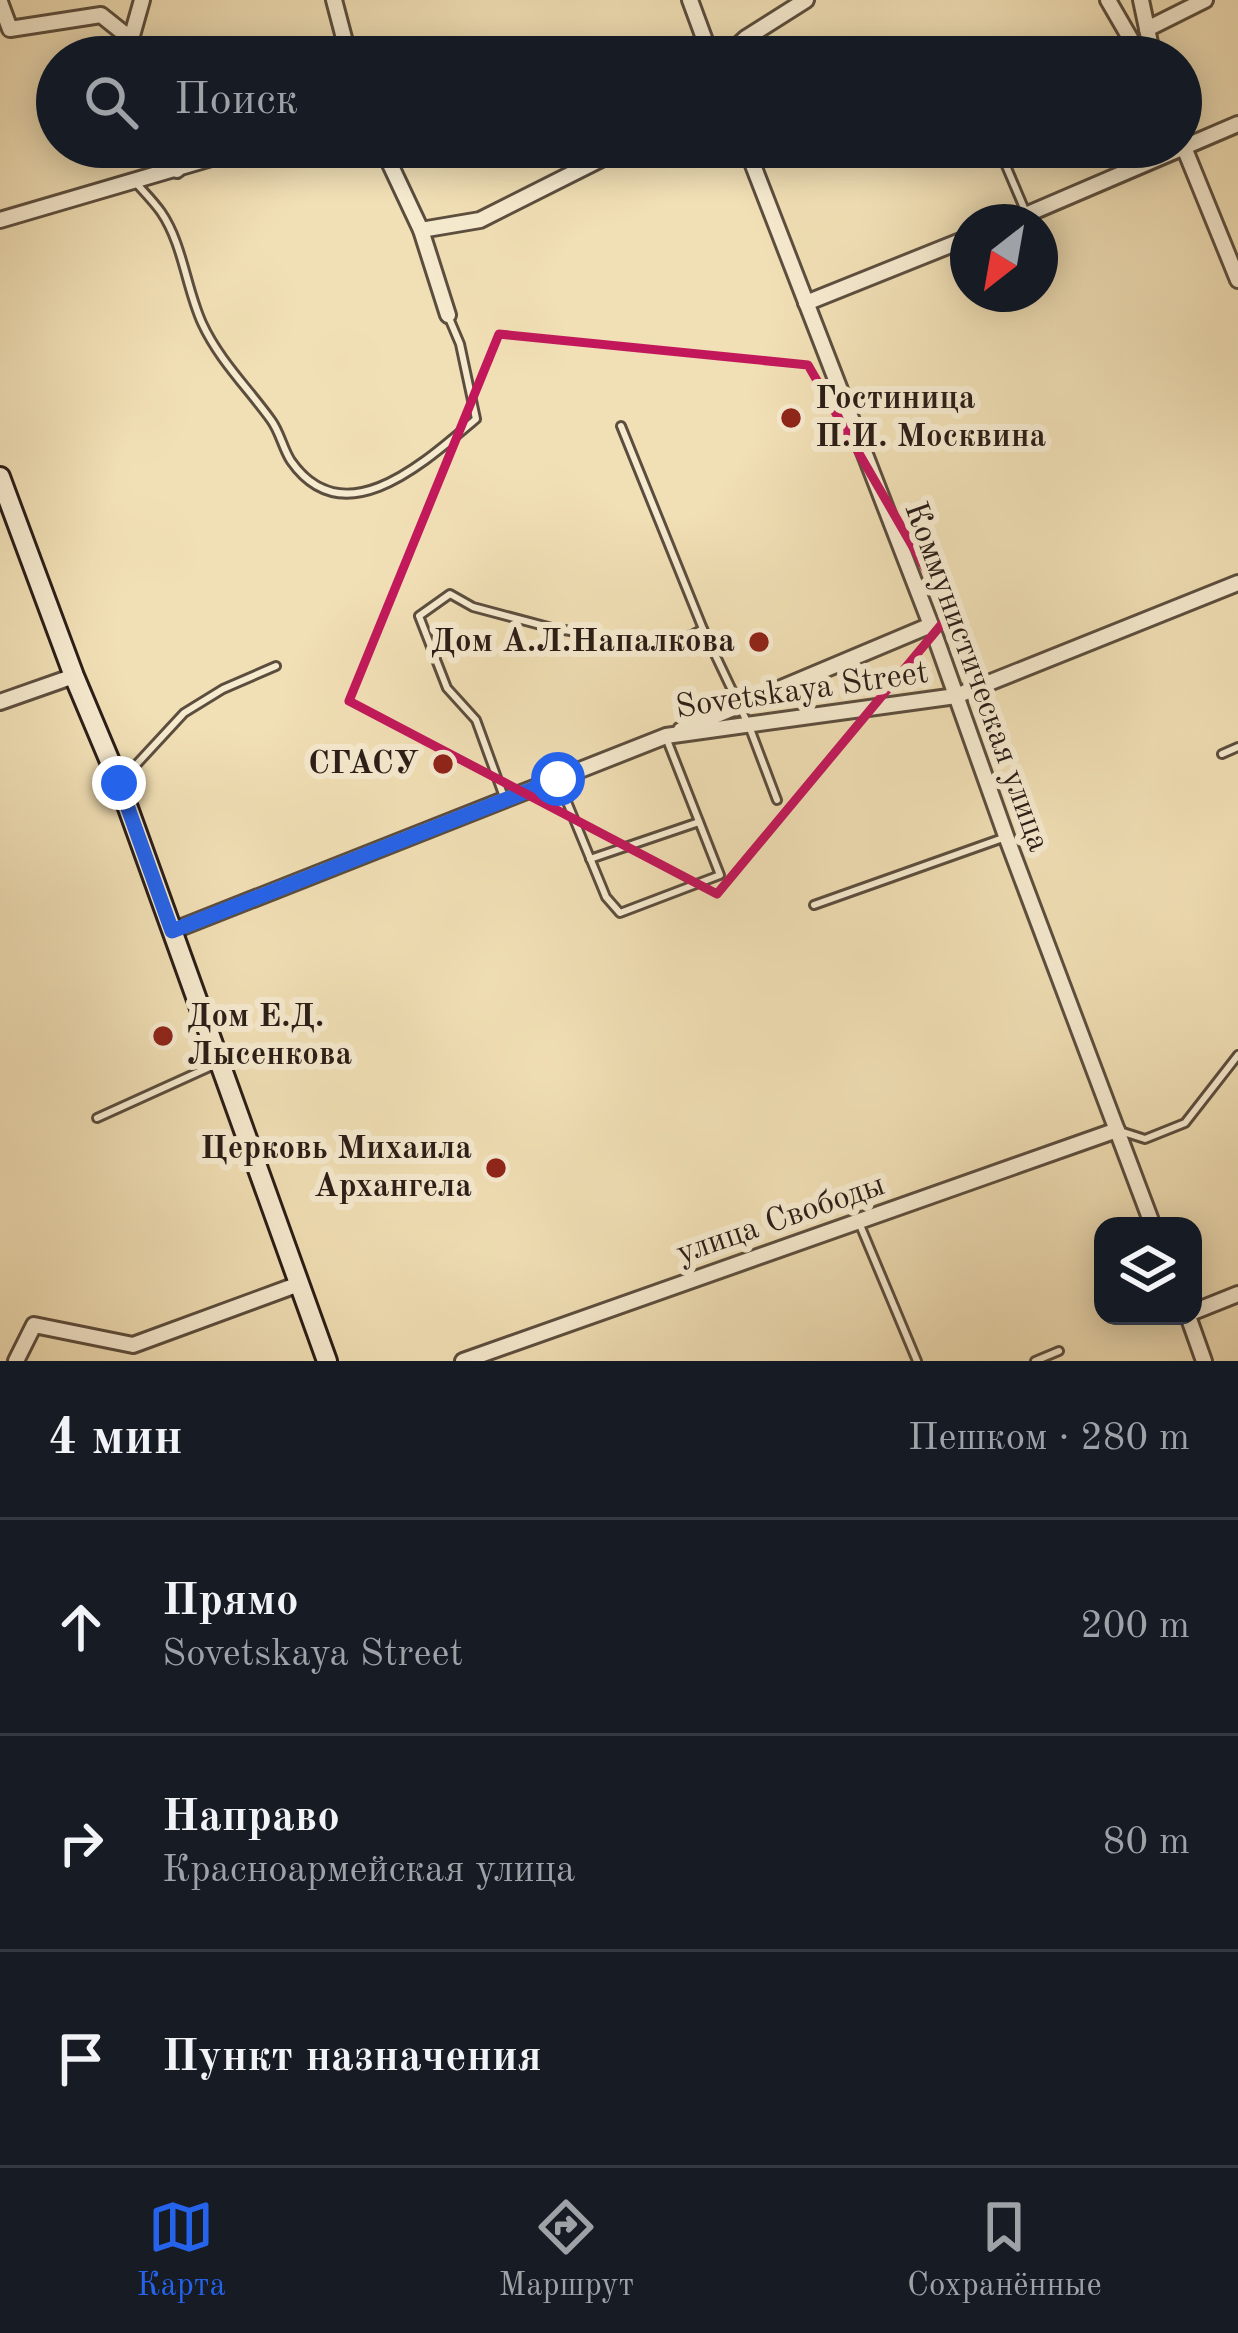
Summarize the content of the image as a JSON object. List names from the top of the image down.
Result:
{
  "streets": {
    "street": ["Коммунистическая улица", "Sovetskaya Street", "улица Свободы"]
  },
  "crossings": [
    ["Коммунистическая улица", "Sovetskaya Street"],
    ["Коммунистическая улица", "улица Свободы"]
  ],
  "places": [
    "Гостиница П.И. Москвина",
    "Дом А.Л.Напалкова",
    "СГАСУ",
    "Дом Е.Д. Лысенкова",
    "Церковь Михаила Архангела"
  ],
  "north": "bottom left",
  "page": {
    "search": "Поиск",
    "heading": ["4 мин", "Пешком · 280 m"],
    "list": [
      ["Прямо", "Sovetskaya Street", "200 m"],
      ["Направо", "Красноармейская улица", "80 m"],
      "Пункт назначения"
    ],
    "nav": ["Карта", "Маршрут", "Сохранённые"]
  }
}
